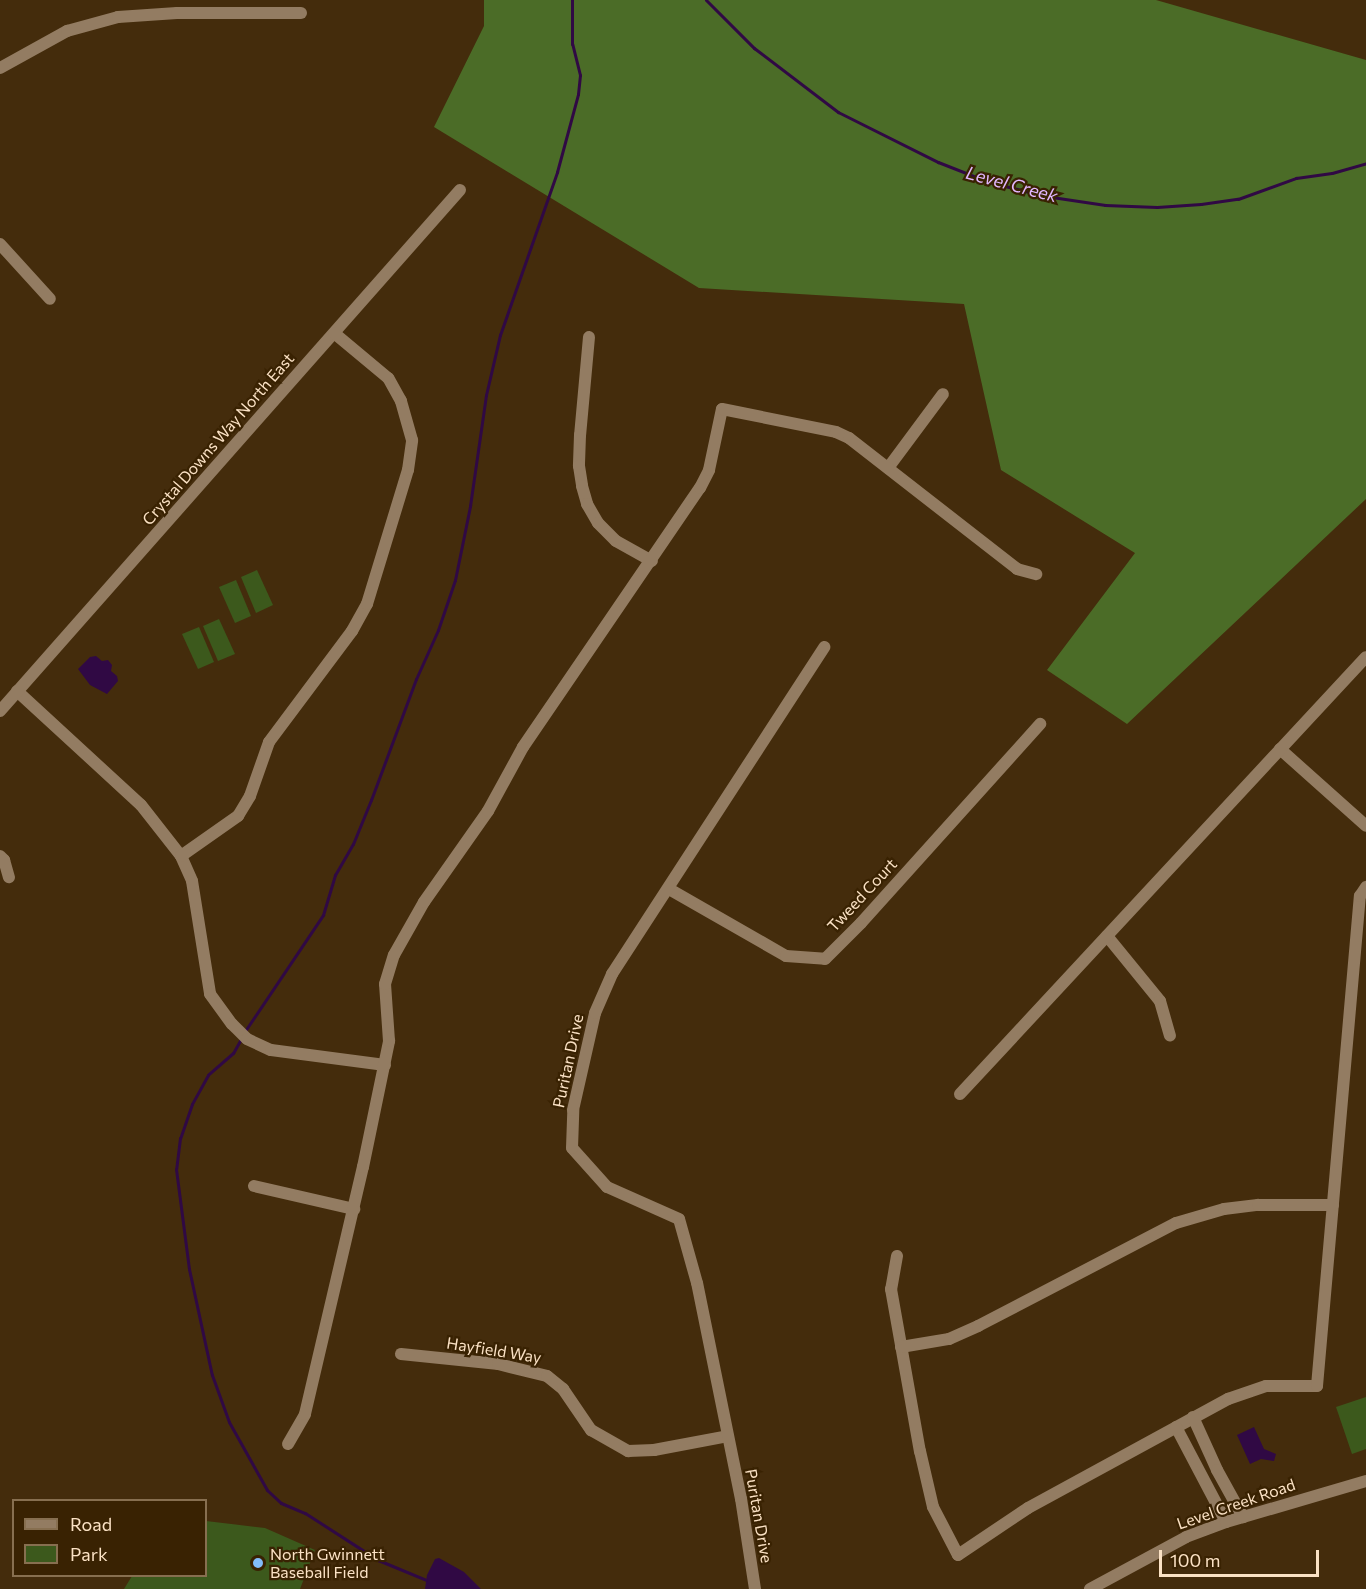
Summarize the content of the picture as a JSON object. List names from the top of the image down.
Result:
{
  "streets": {
    "street": [
      "Crystal Downs Way North East",
      "Tweed Court",
      "Puritan Drive",
      "Hayfield Way",
      "Level Creek Road"
    ]
  },
  "crossings": [
    ["Tweed Court", "Puritan Drive"],
    ["Puritan Drive", "Hayfield Way"]
  ],
  "water": ["Level Creek"],
  "places": ["North Gwinnett Baseball Field"],
  "legend": ["Road", "Park"],
  "scale_bar": "100 m"
}
